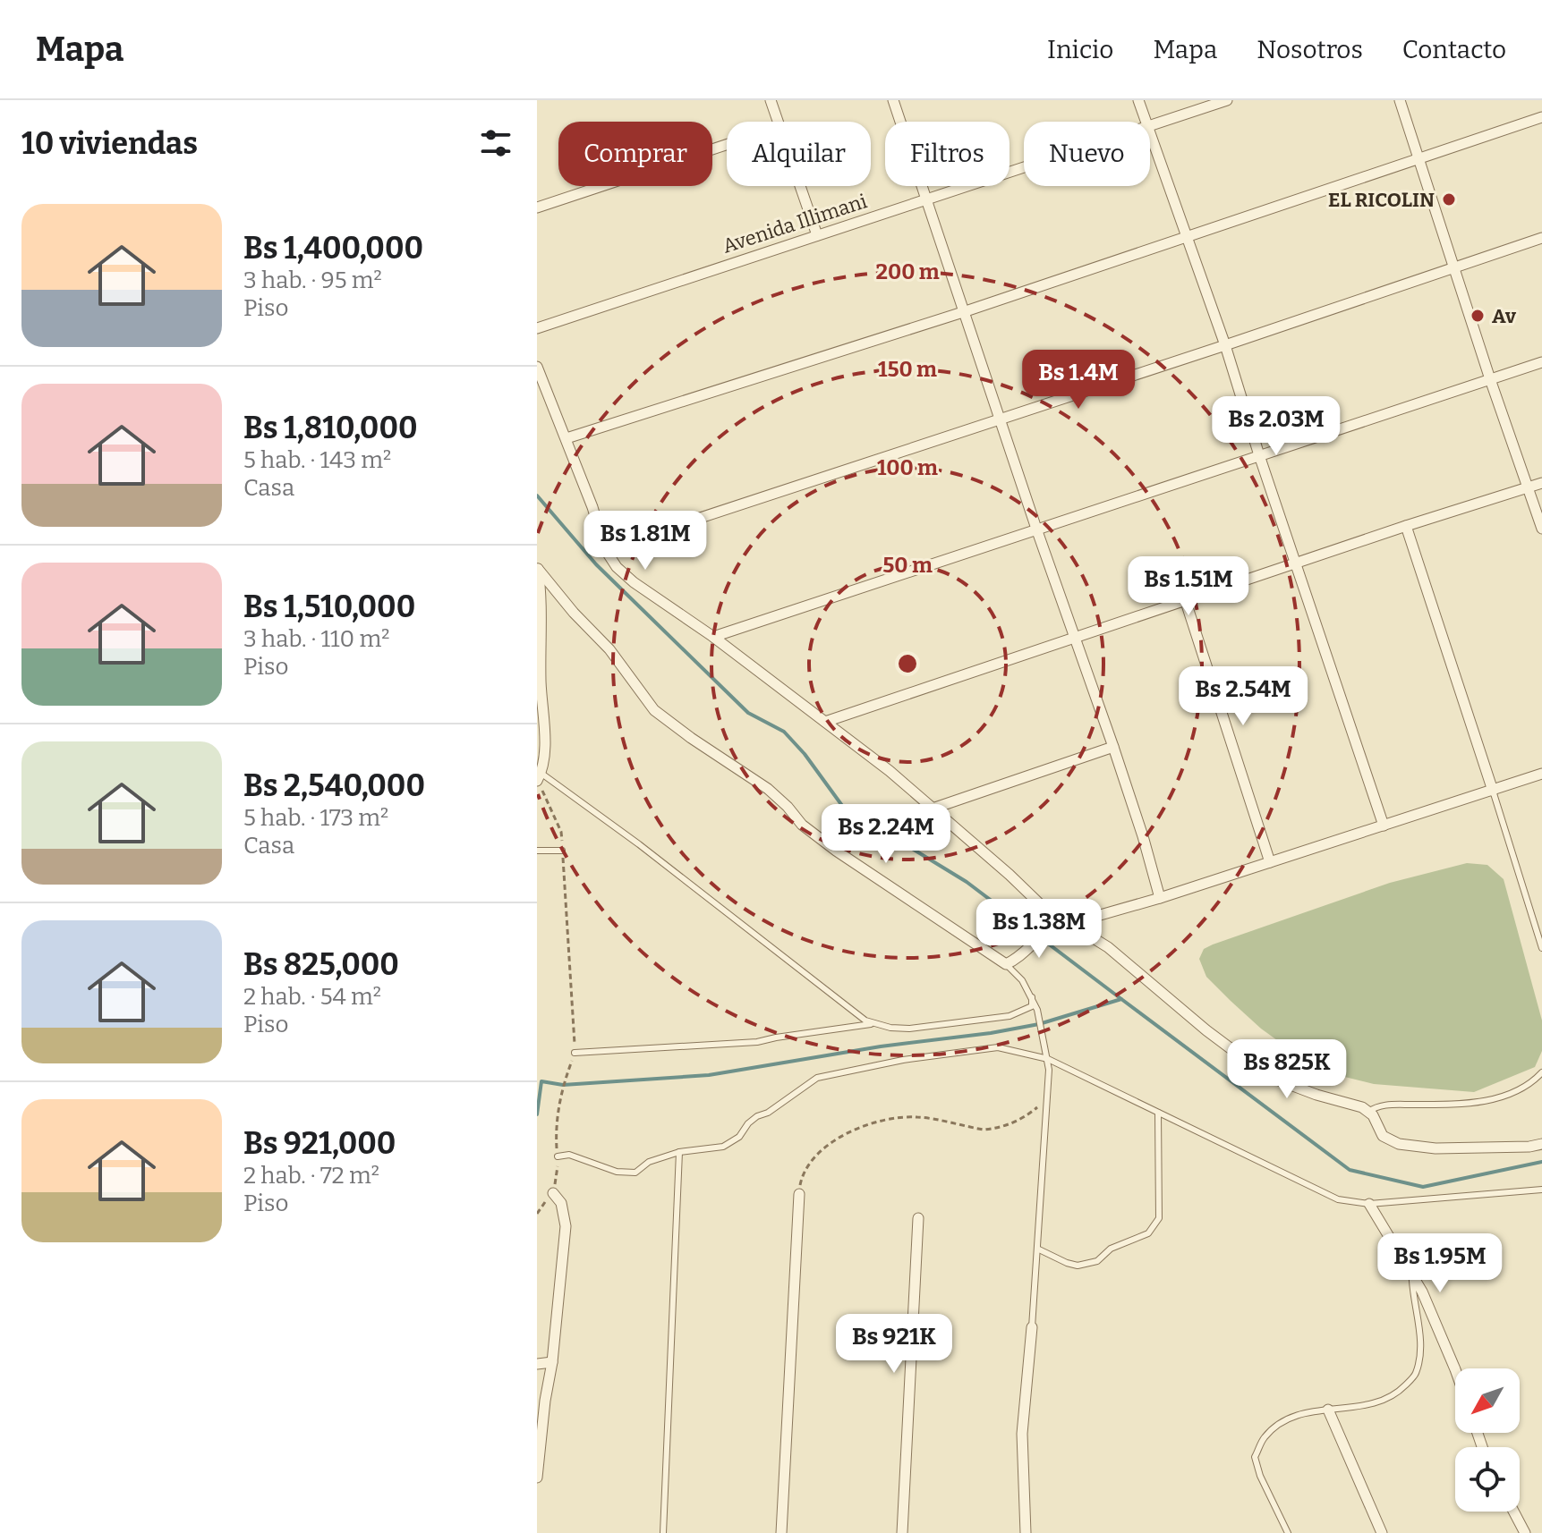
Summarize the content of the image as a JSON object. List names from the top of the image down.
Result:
{
  "streets": {
    "street": ["Avenida Illimani"]
  },
  "places": ["EL RICOLIN", "Av"],
  "north": "bottom left",
  "page": {
    "header": "Mapa",
    "nav": [
      "Inicio",
      "Mapa",
      "Nosotros",
      "Contacto"
    ],
    "heading": "10 viviendas",
    "chip": [
      "Comprar",
      "Alquilar",
      "Filtros",
      "Nuevo"
    ],
    "list": [
      {
        "name": "Bs 1,400,000",
        "note": "3 hab. · 95 m² · Piso"
      },
      {
        "name": "Bs 1,810,000",
        "note": "5 hab. · 143 m² · Casa"
      },
      {
        "name": "Bs 1,510,000",
        "note": "3 hab. · 110 m² · Piso"
      },
      {
        "name": "Bs 2,540,000",
        "note": "5 hab. · 173 m² · Casa"
      },
      {
        "name": "Bs 825,000",
        "note": "2 hab. · 54 m² · Piso"
      },
      {
        "name": "Bs 921,000",
        "note": "2 hab. · 72 m² · Piso"
      }
    ],
    "price": [
      "Bs 1.4M",
      "Bs 2.03M",
      "Bs 1.81M",
      "Bs 1.51M",
      "Bs 2.54M",
      "Bs 2.24M",
      "Bs 1.38M",
      "Bs 825K",
      "Bs 1.95M",
      "Bs 921K"
    ]
  },
  "rings": [
    "200 m",
    "150 m",
    "100 m",
    "50 m"
  ]
}
